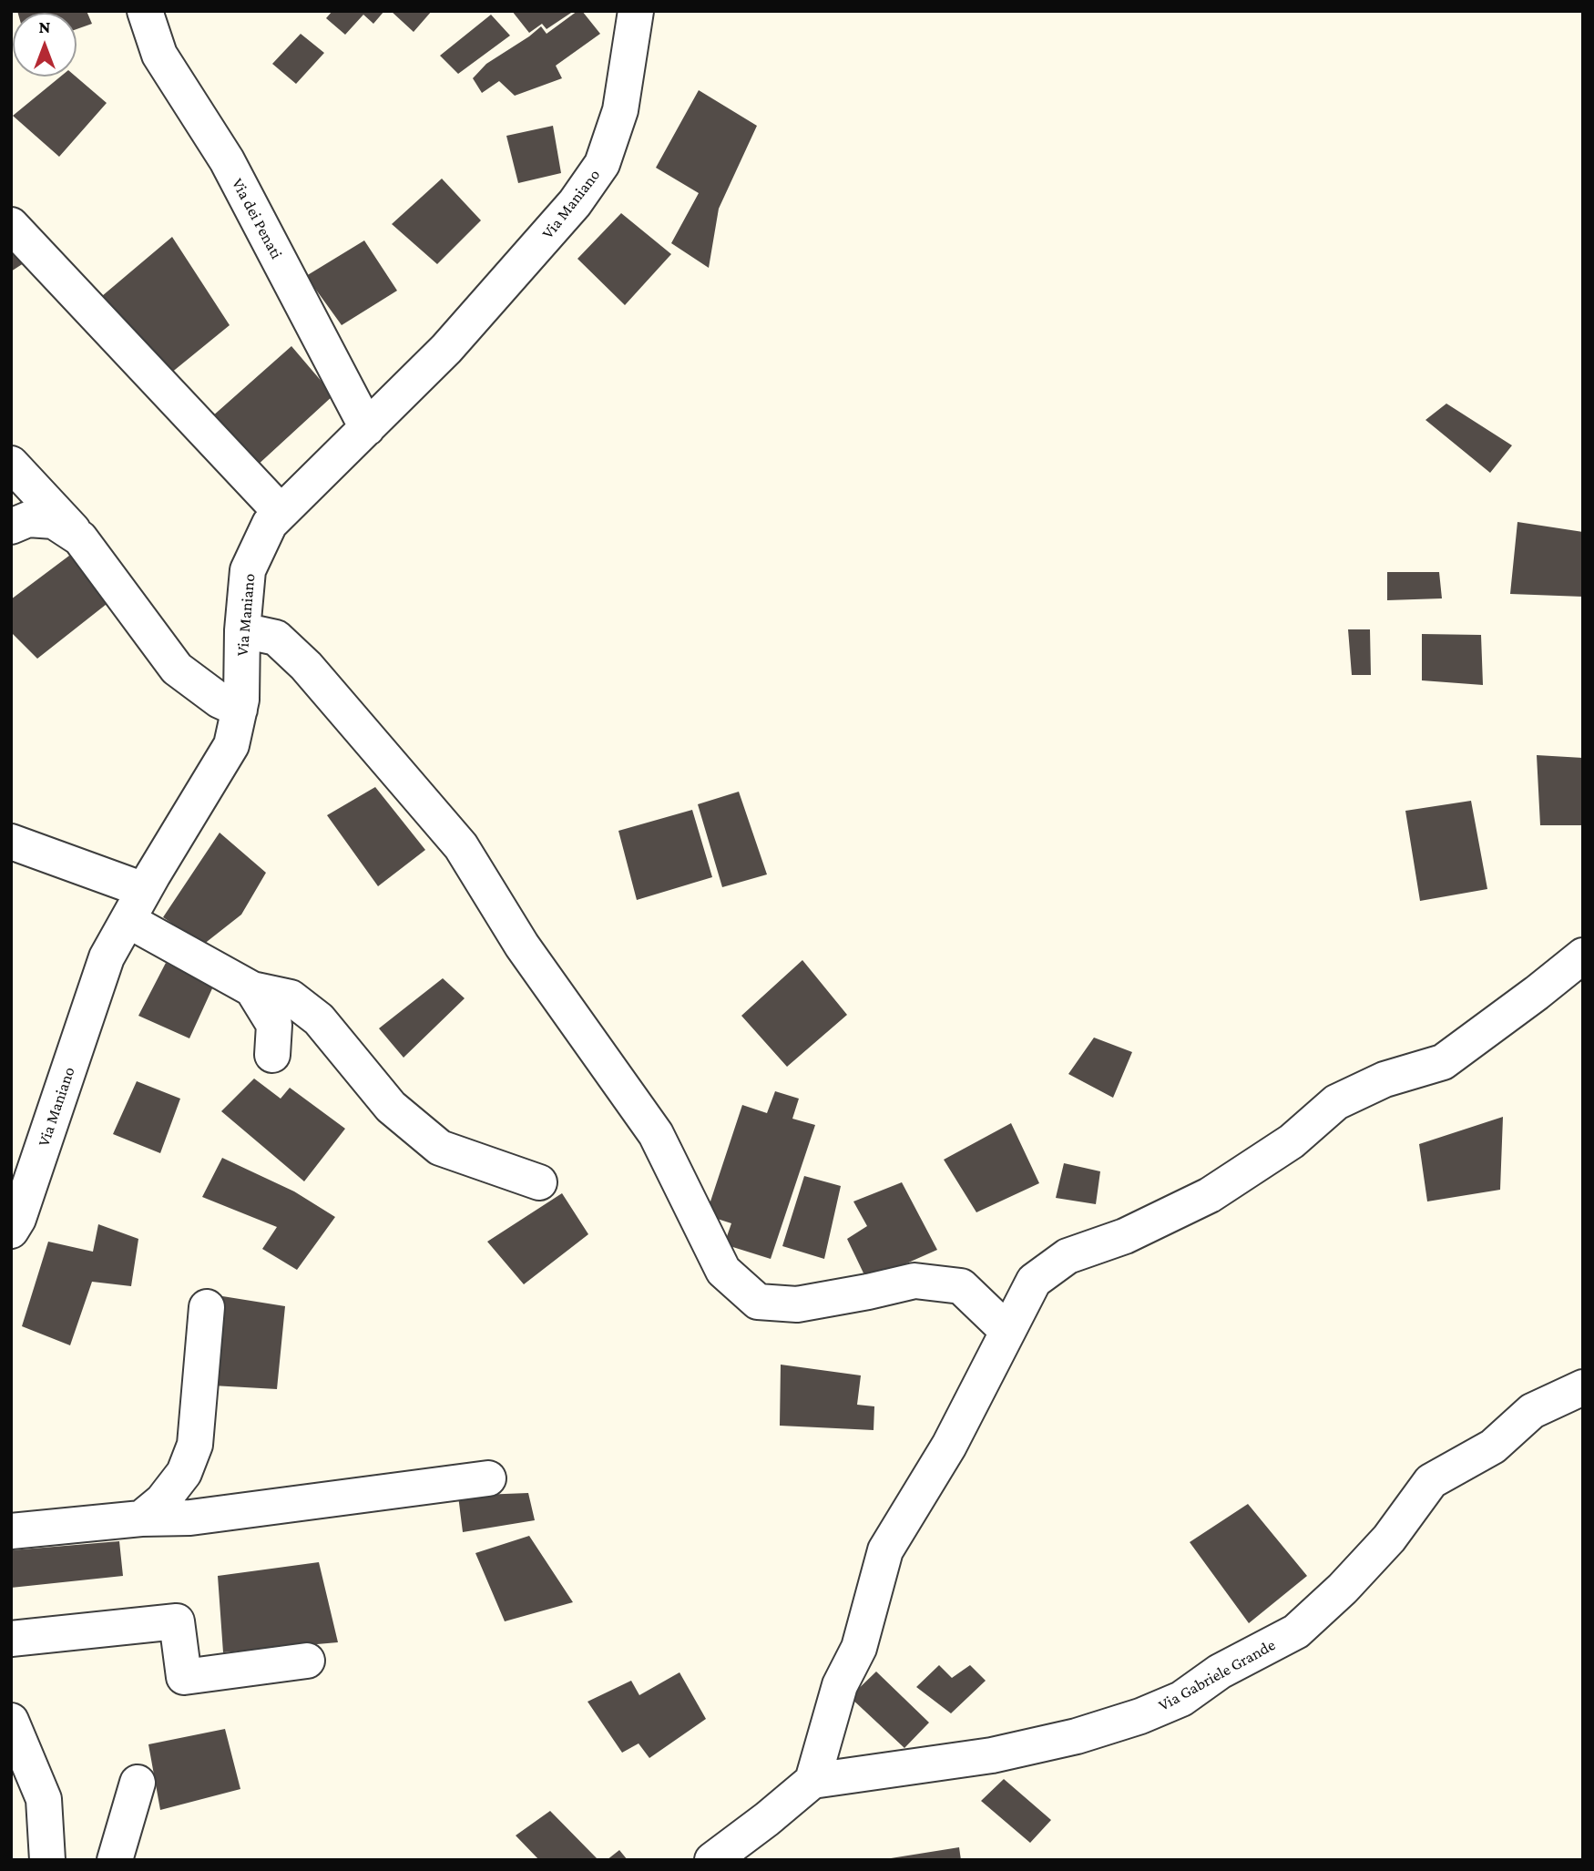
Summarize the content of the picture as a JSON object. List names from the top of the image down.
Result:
{
  "streets": {
    "street": ["Via Maniano", "Via dei Penati", "Via Gabriele Grande"]
  },
  "crossings": [
    ["Via Maniano", "Via dei Penati"]
  ],
  "north": "top"
}
